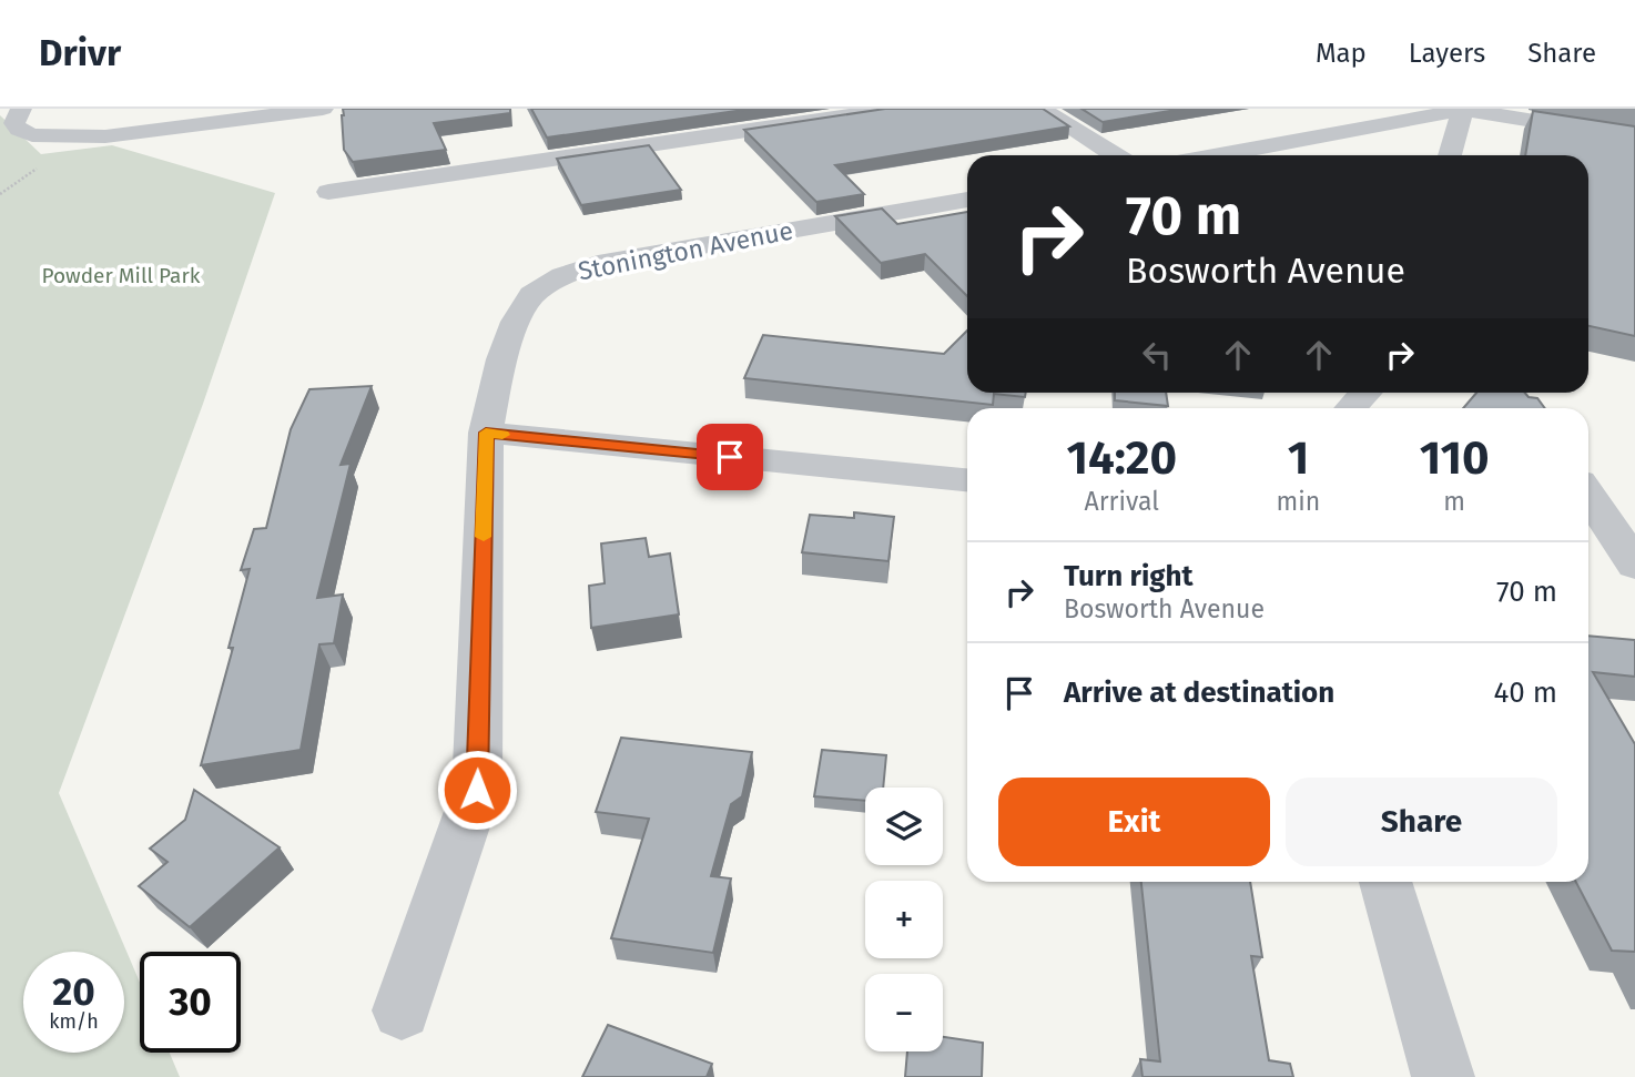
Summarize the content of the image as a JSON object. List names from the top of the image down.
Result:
{
  "streets": {
    "street": ["Stonington Avenue"]
  },
  "parks": ["Powder Mill Park"],
  "page": {
    "header": "Drivr",
    "nav": ["Map", "Layers", "Share"],
    "turn": ["70 m", "Bosworth Avenue"],
    "eta": [
      "14:20",
      "Arrival",
      "1",
      "min",
      "110",
      "m"
    ],
    "list": [
      {
        "name": "Turn right",
        "note": "Bosworth Avenue",
        "value": "70 m"
      },
      {
        "name": "Arrive at destination",
        "value": "40 m"
      }
    ],
    "buttons": ["Exit", "Share"],
    "map_buttons": ["+", "−"],
    "speed": "20 km/h",
    "limit": "30"
  }
}
